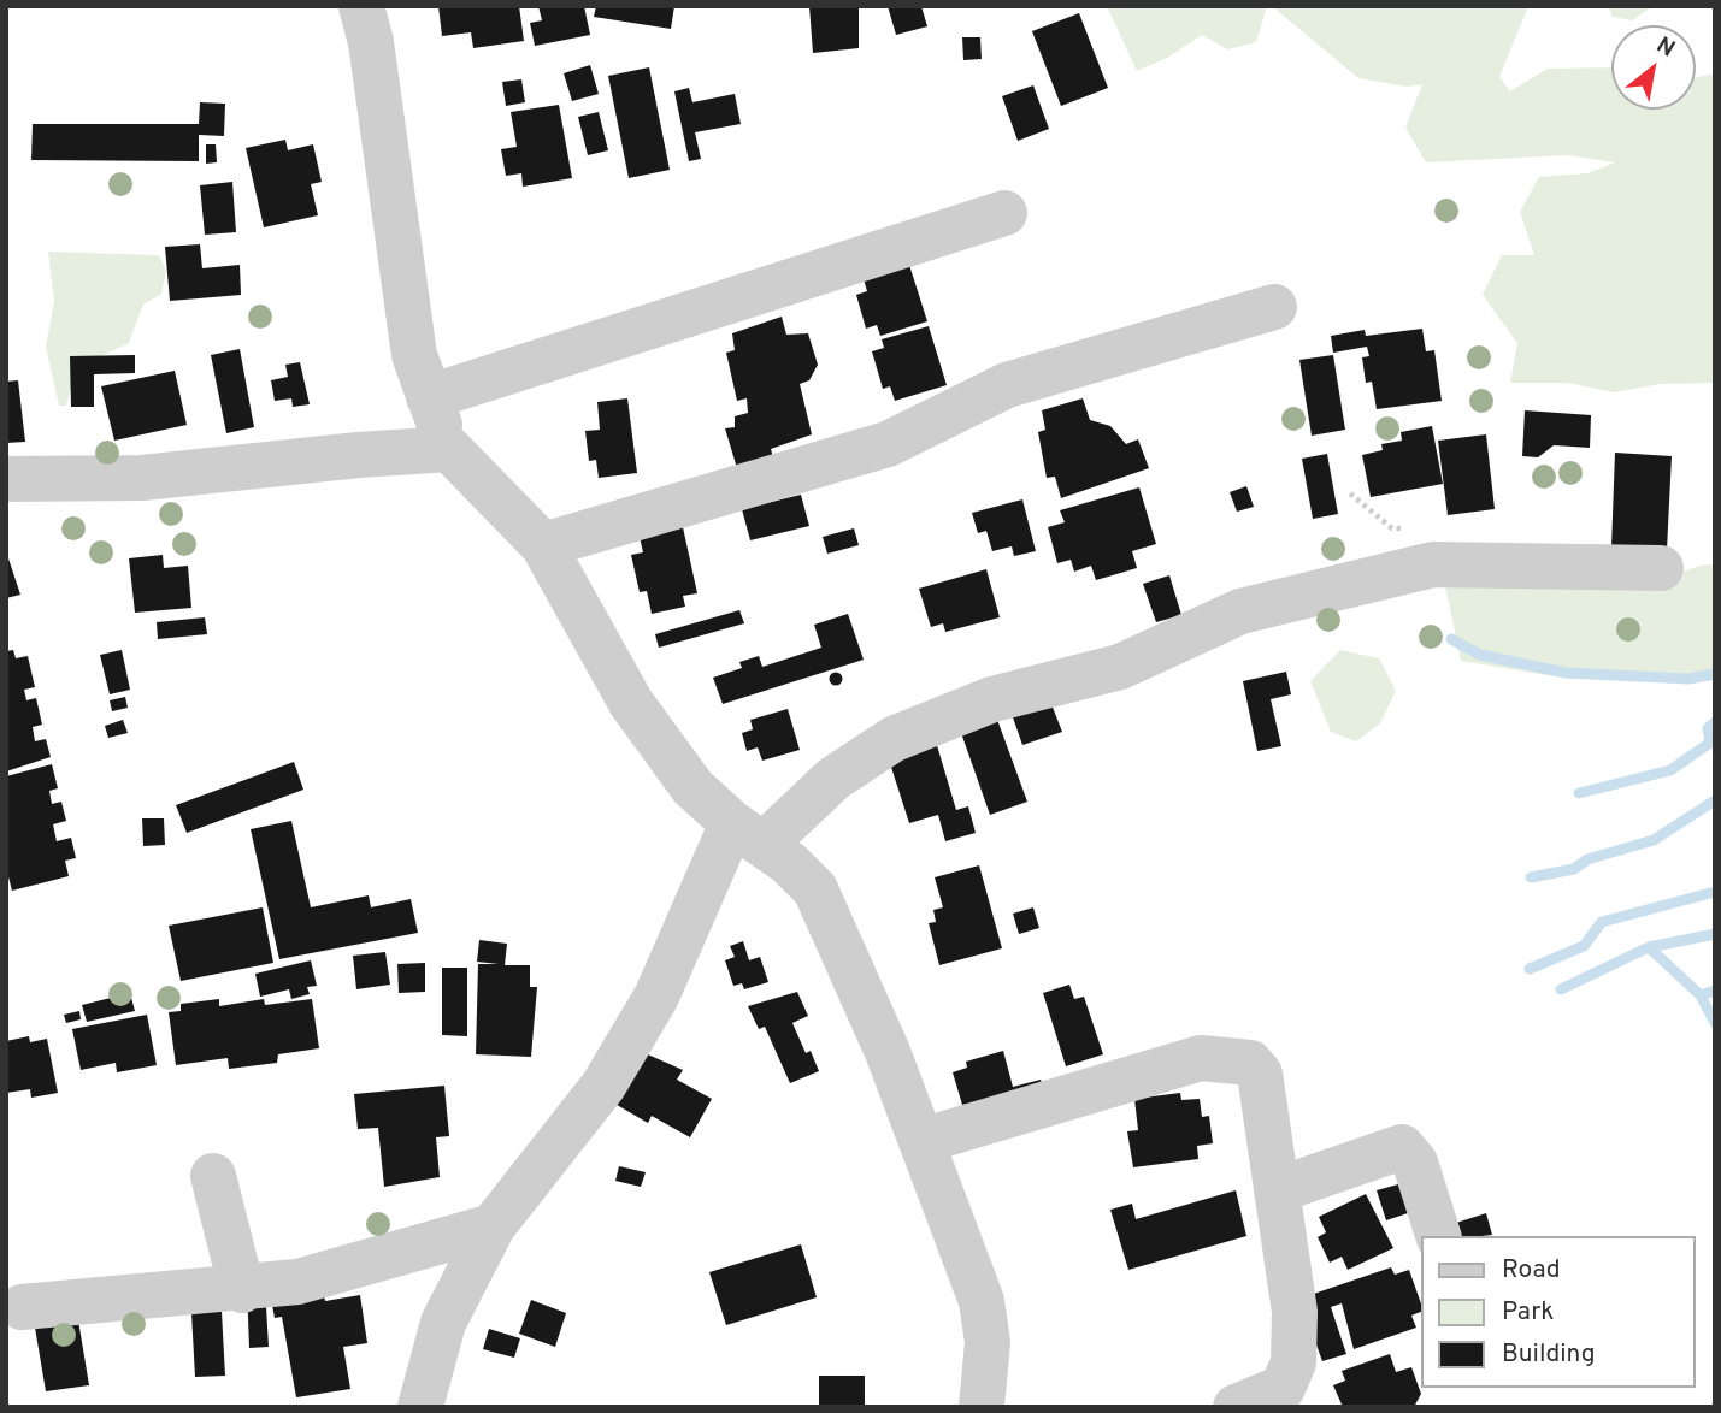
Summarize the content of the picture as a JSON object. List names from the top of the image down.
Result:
{
  "legend": ["Road", "Park", "Building"],
  "north": "top right"
}
